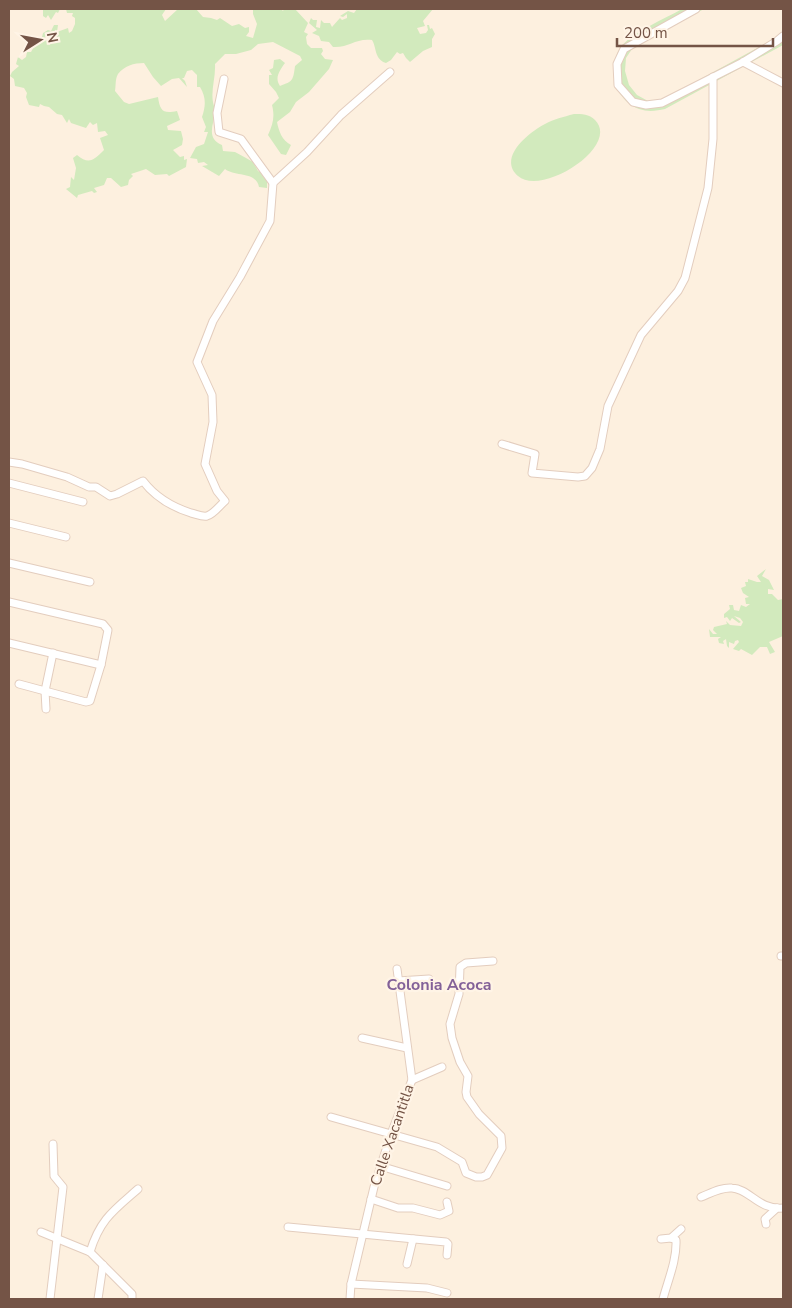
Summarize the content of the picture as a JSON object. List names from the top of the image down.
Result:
{
  "streets": {
    "street": ["Calle Xacantitla"]
  },
  "districts": ["Colonia Acoca"],
  "scale_bar": "200 m",
  "north": "right"
}
